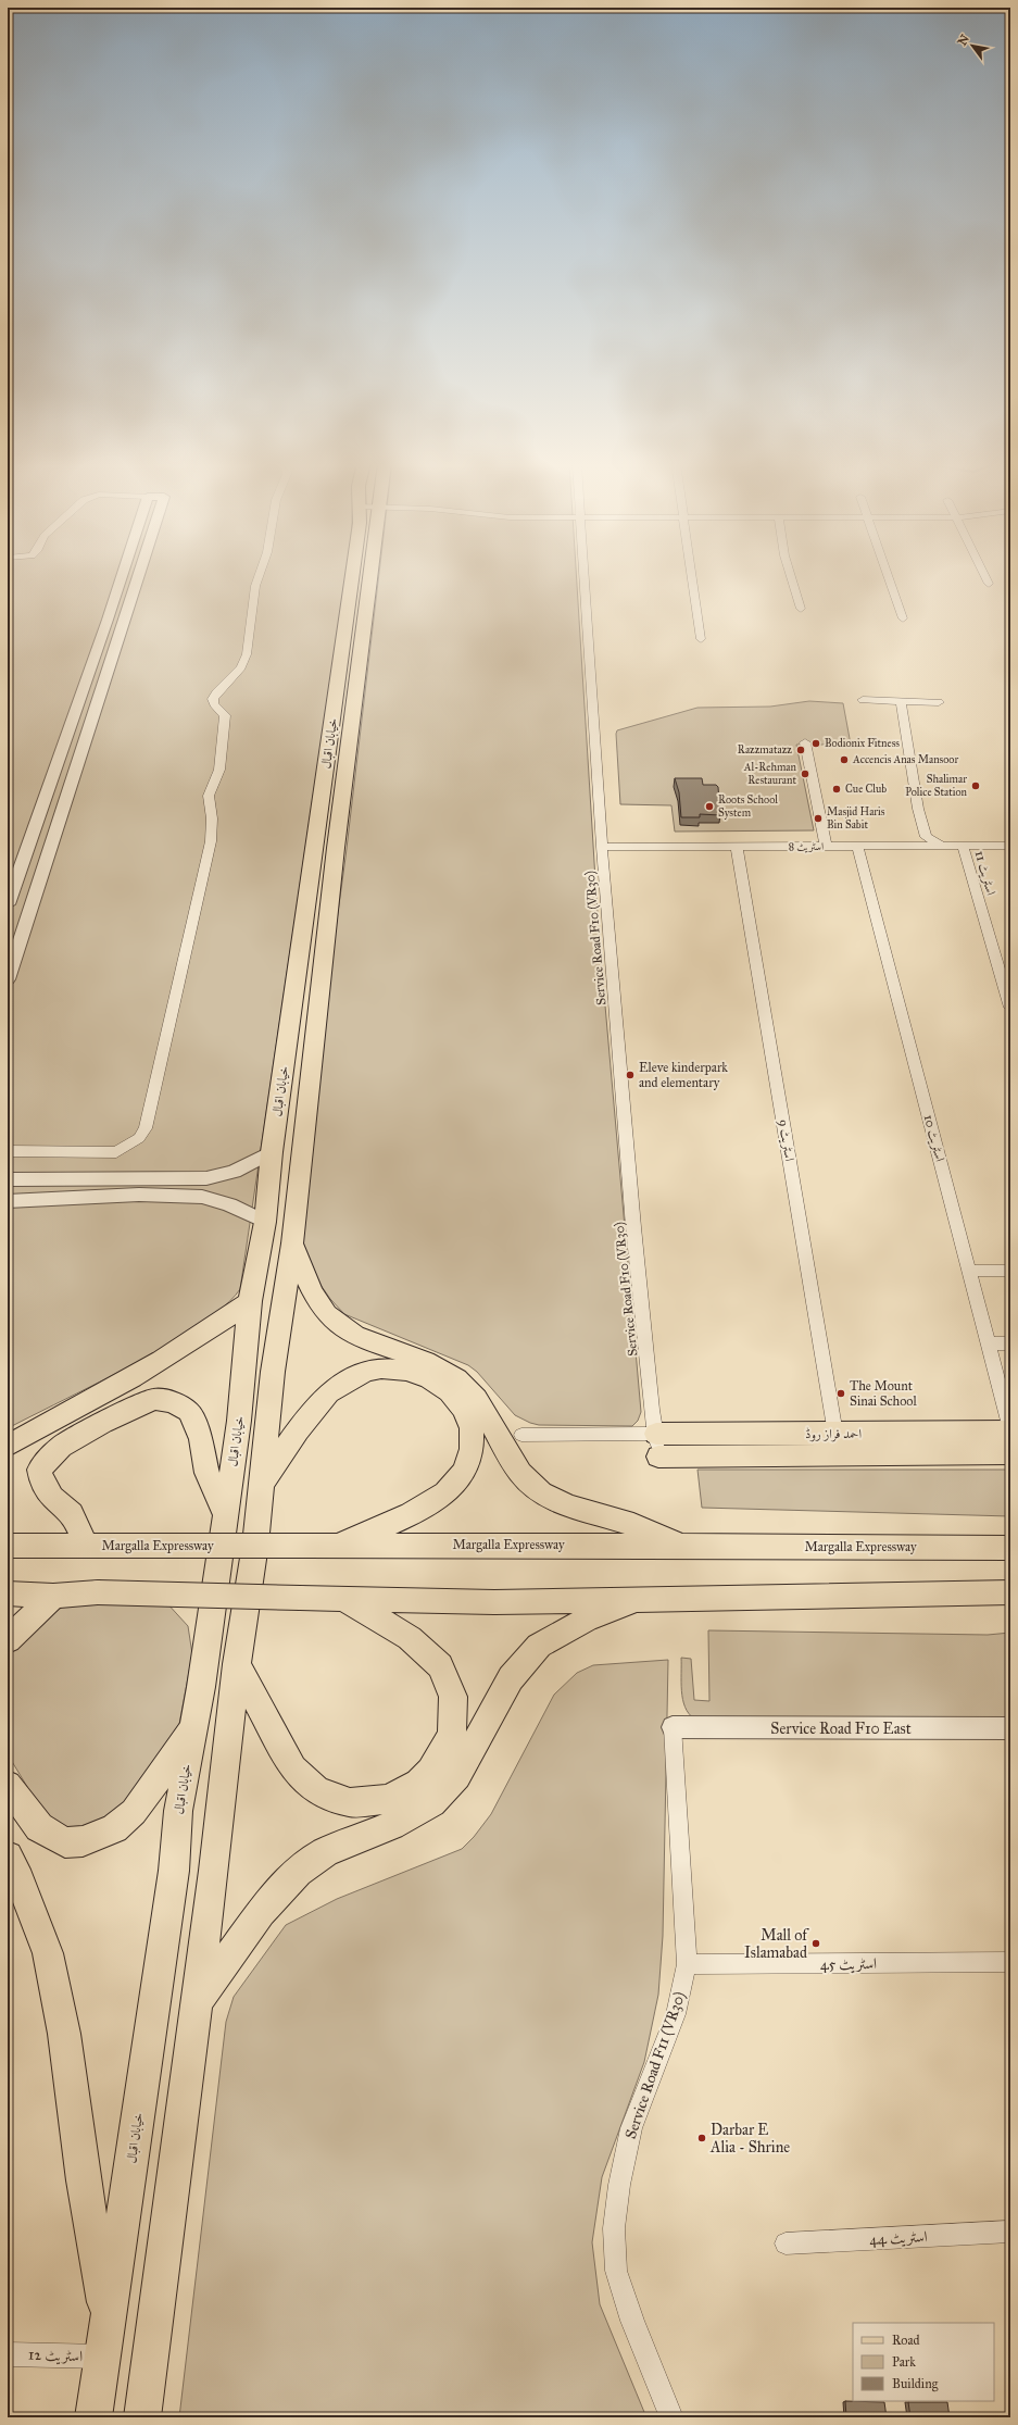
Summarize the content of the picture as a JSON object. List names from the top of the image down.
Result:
{
  "streets": {
    "main road": ["خیابان اقبال", "احمد فراز روڈ", "Margalla Expressway"],
    "street": [
      "اسٹریٹ 8",
      "اسٹریٹ 11",
      "Service Road F10 (VR30)",
      "اسٹریٹ 10",
      "اسٹریٹ 9",
      "Service Road F10 East",
      "اسٹریٹ 45",
      "Service Road F11 (VR30)",
      "اسٹریٹ 44",
      "اسٹریٹ 12"
    ]
  },
  "crossings": [
    ["خیابان اقبال", "اسٹریٹ 12"],
    ["اسٹریٹ 8", "اسٹریٹ 11"],
    ["اسٹریٹ 8", "Service Road F10 (VR30)"],
    ["اسٹریٹ 8", "اسٹریٹ 10"],
    ["اسٹریٹ 8", "اسٹریٹ 9"],
    ["Service Road F10 (VR30)", "احمد فراز روڈ"],
    ["اسٹریٹ 10", "احمد فراز روڈ"],
    ["اسٹریٹ 9", "احمد فراز روڈ"],
    ["Service Road F10 East", "Service Road F11 (VR30)"],
    ["اسٹریٹ 45", "Service Road F11 (VR30)"]
  ],
  "places": [
    "Bodionix Fitness",
    "Razzmatazz",
    "Accencis Anas Mansoor",
    "Al-Rehman Restaurant",
    "Shalimar Police Station",
    "Cue Club",
    "Roots School System",
    "Masjid Haris Bin Sabit",
    "Eleve kinderpark and elementary",
    "The Mount Sinai School",
    "Mall of Islamabad",
    "Darbar E Alia - Shrine"
  ],
  "legend": ["Road", "Park", "Building"],
  "north": "top left"
}
